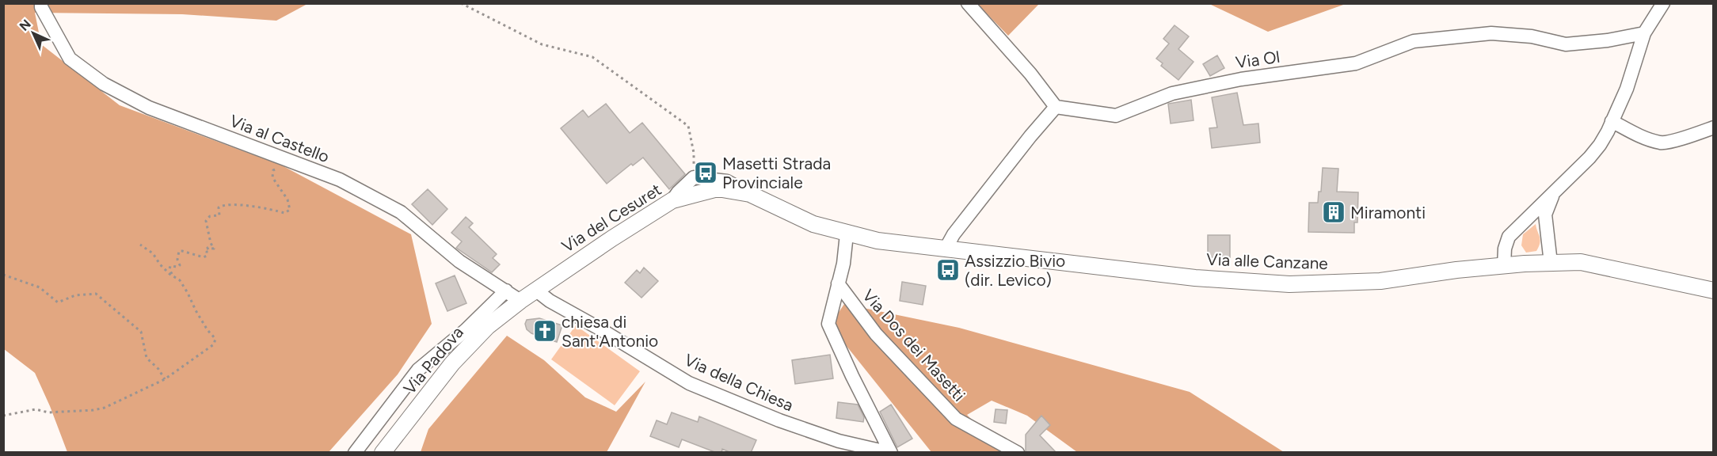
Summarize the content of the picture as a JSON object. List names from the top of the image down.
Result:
{
  "streets": {
    "main road": ["Via del Cesuret", "Via alle Canzane", "Via Padova"],
    "street": [
      "Via Ol",
      "Via al Castello",
      "Via Dos dei Masetti",
      "Via della Chiesa"
    ]
  },
  "crossings": [
    ["Via al Castello", "Via del Cesuret"],
    ["Via al Castello", "Via Padova"],
    ["Via del Cesuret", "Via alle Canzane"],
    ["Via del Cesuret", "Via Padova"],
    ["Via del Cesuret", "Via della Chiesa"]
  ],
  "places": {
    "bus stop": ["Masetti Strada Provinciale", "Assizzio Bivio (dir. Levico)"],
    "building": ["Miramonti"],
    "church": ["chiesa di Sant'Antonio"]
  },
  "north": "top left"
}
